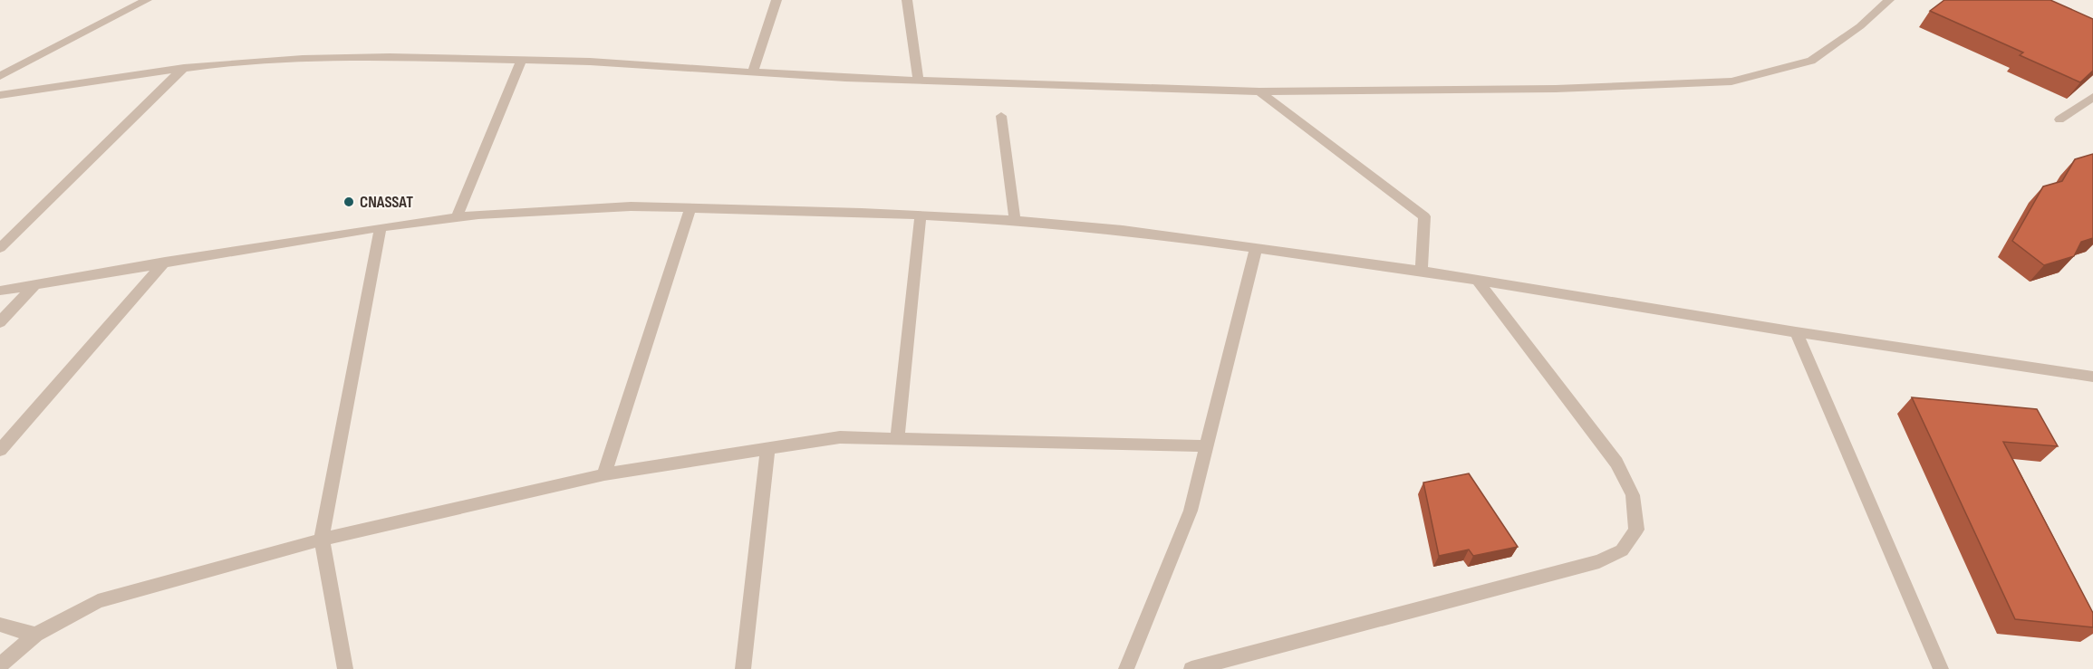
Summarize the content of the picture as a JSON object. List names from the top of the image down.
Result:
{
  "places": ["CNASSAT"]
}
